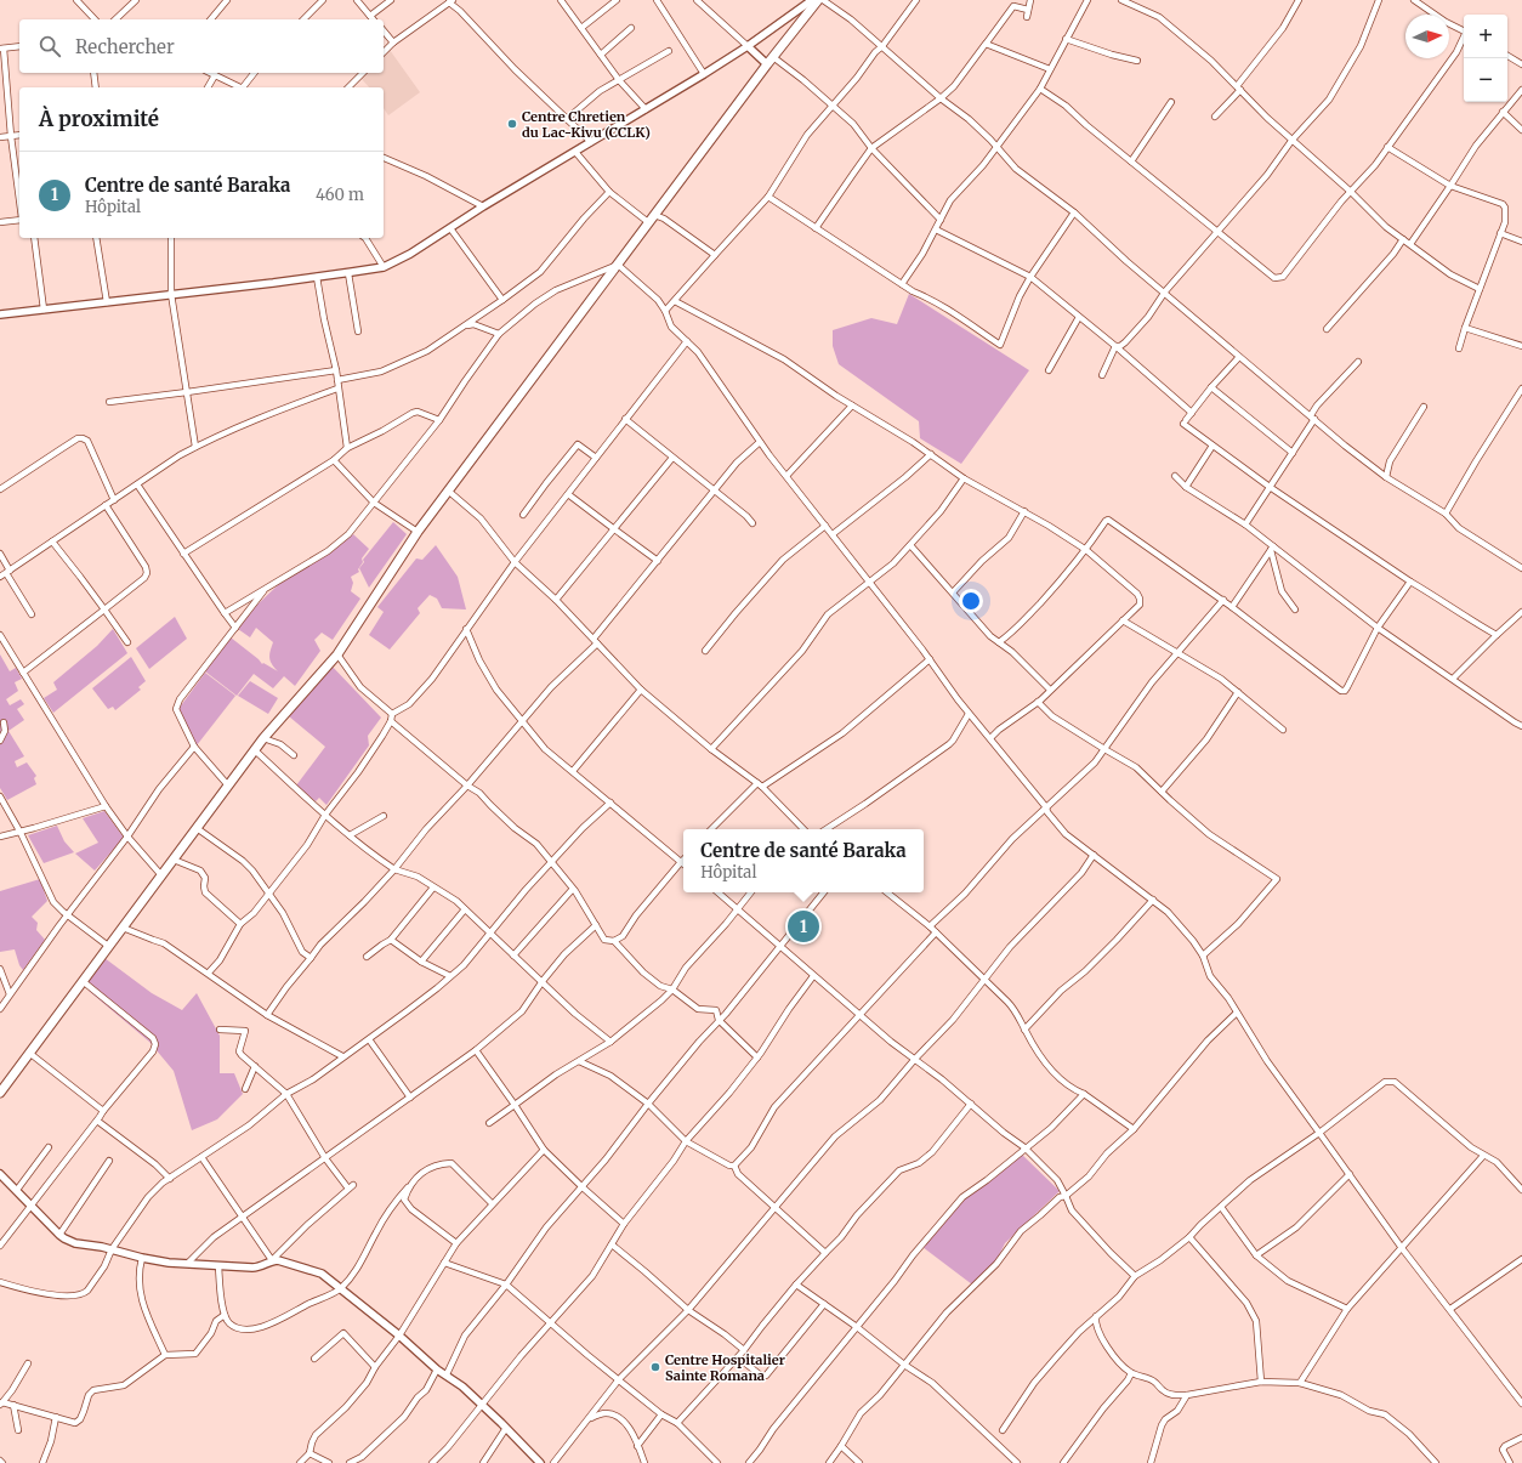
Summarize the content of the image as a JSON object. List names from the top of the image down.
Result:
{
  "places": ["Centre Chretien du Lac-Kivu (CCLK)", "Centre Hospitalier Sainte Romana"],
  "north": "right",
  "page": {
    "map_buttons": ["+", "−"],
    "search": "Rechercher",
    "heading": "À proximité",
    "list": [
      {
        "mark": "1",
        "name": "Centre de santé Baraka",
        "note": "Hôpital",
        "value": "460 m"
      }
    ],
    "popup": ["Centre de santé Baraka", "Hôpital"],
    "pins": "1"
  }
}
